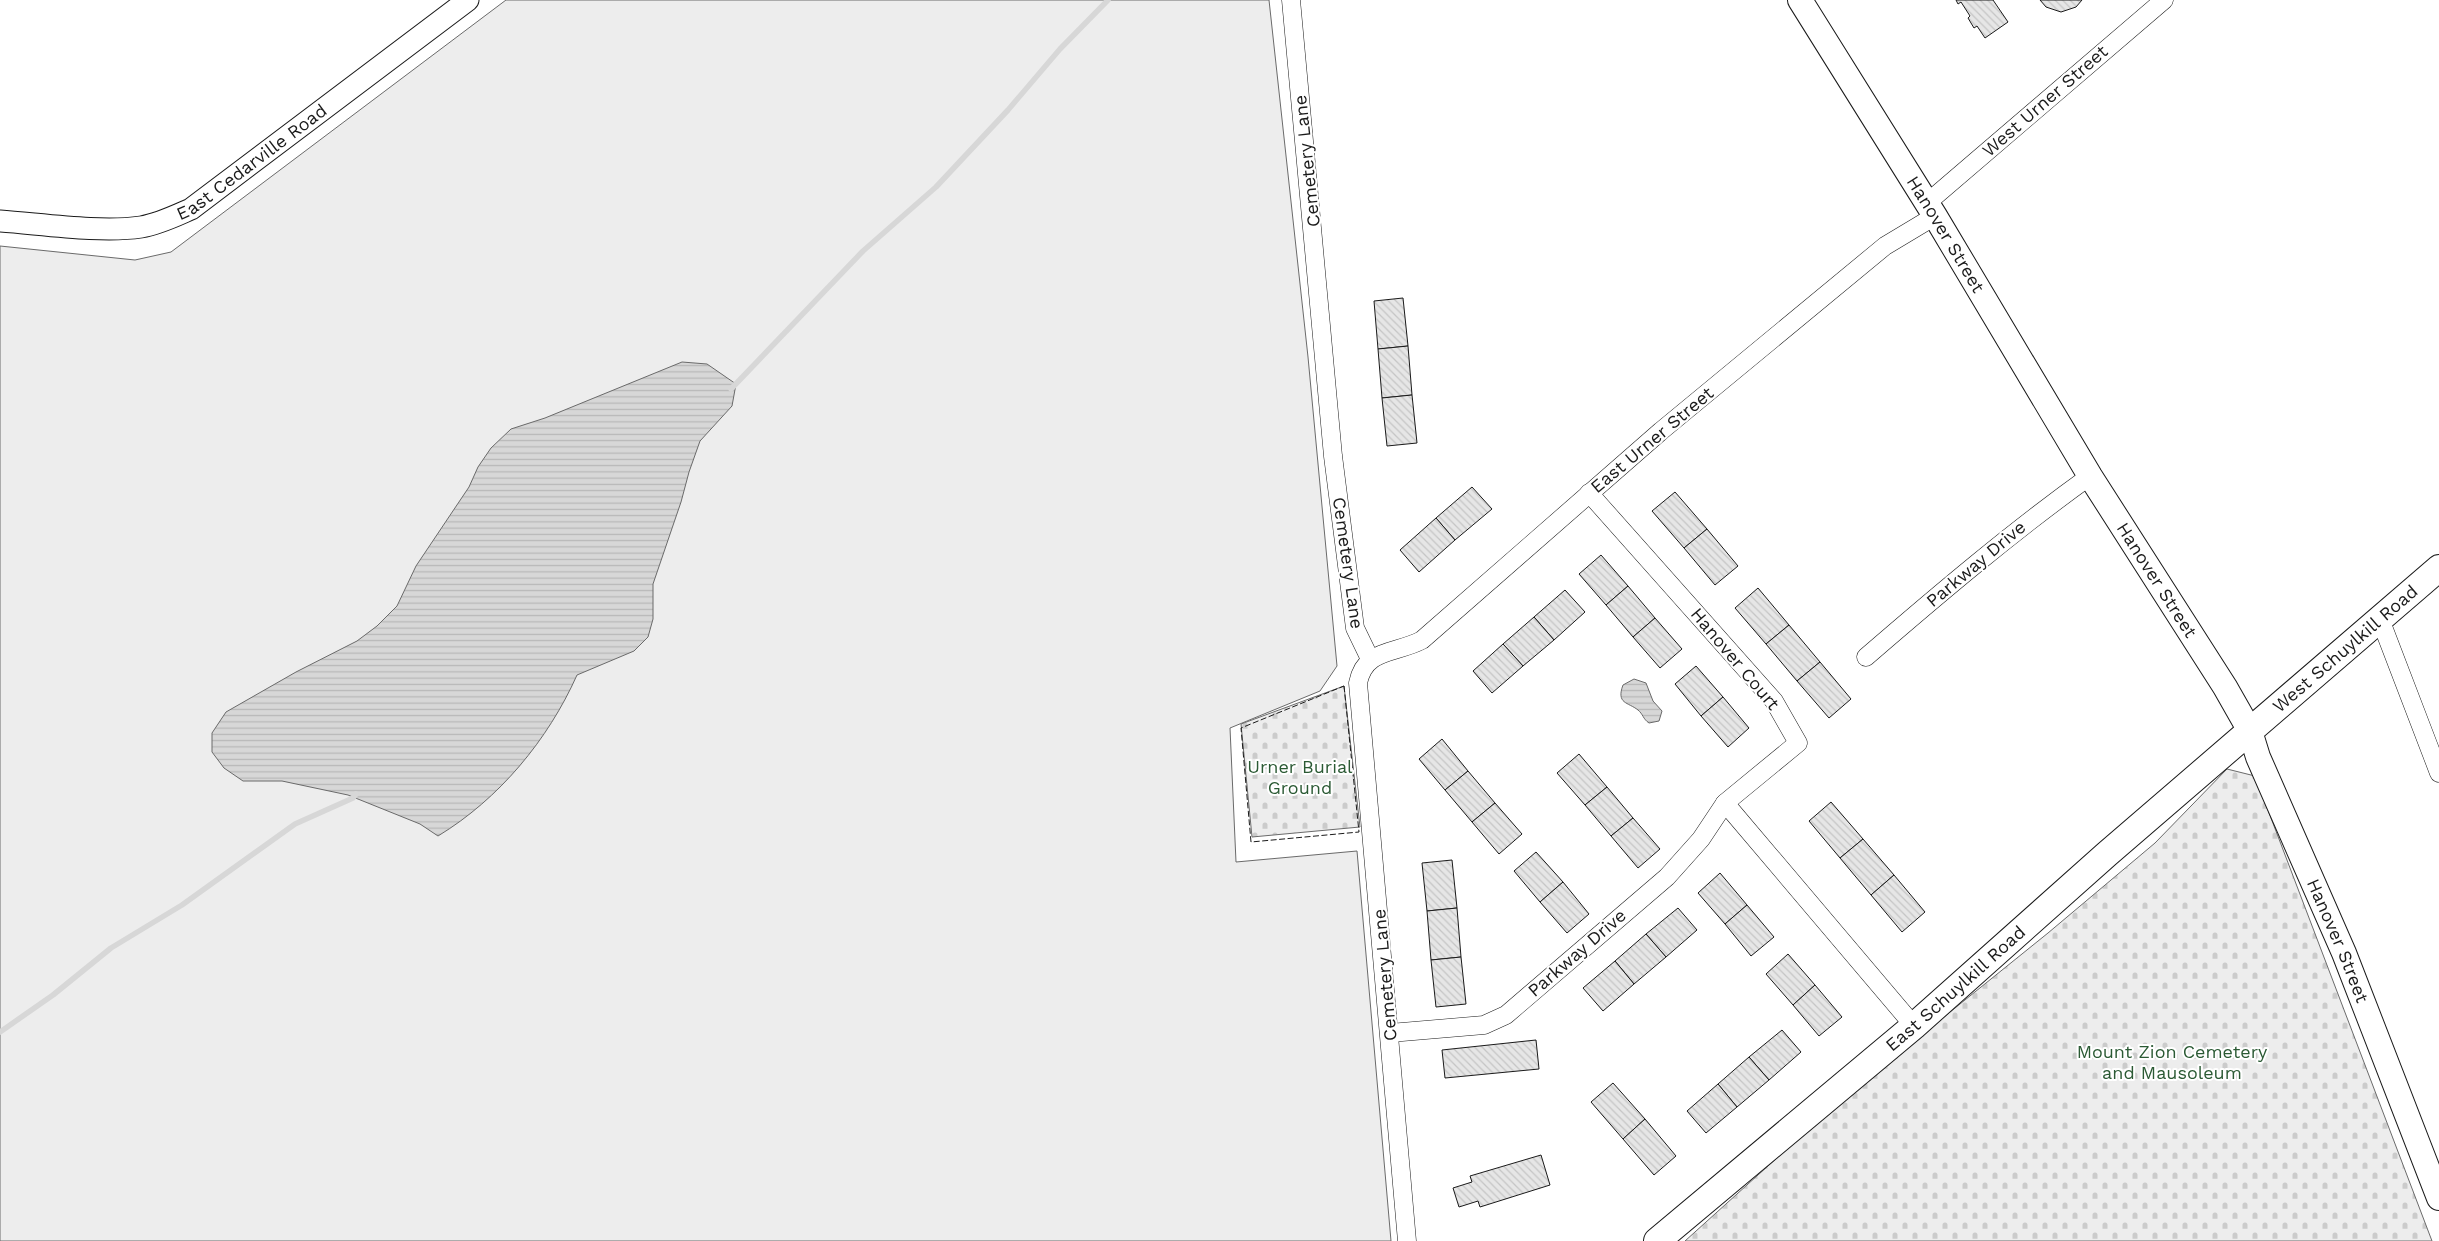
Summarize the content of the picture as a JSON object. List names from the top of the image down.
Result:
{
  "streets": {
    "main road": ["Hanover Street", "West Schuylkill Road", "East Schuylkill Road"],
    "street": [
      "West Urner Street",
      "East Cedarville Road",
      "Cemetery Lane",
      "East Urner Street",
      "Parkway Drive",
      "Hanover Court"
    ]
  },
  "crossings": [
    ["West Urner Street", "Hanover Street"],
    ["West Urner Street", "East Urner Street"],
    ["Cemetery Lane", "East Urner Street"],
    ["Cemetery Lane", "Parkway Drive"],
    ["Hanover Street", "East Urner Street"],
    ["Hanover Street", "Parkway Drive"],
    ["Hanover Street", "West Schuylkill Road"],
    ["Hanover Street", "East Schuylkill Road"],
    ["East Urner Street", "Hanover Court"],
    ["Parkway Drive", "Hanover Court"],
    ["West Schuylkill Road", "East Schuylkill Road"]
  ],
  "parks": ["Urner Burial Ground", "Mount Zion Cemetery and Mausoleum"]
}
